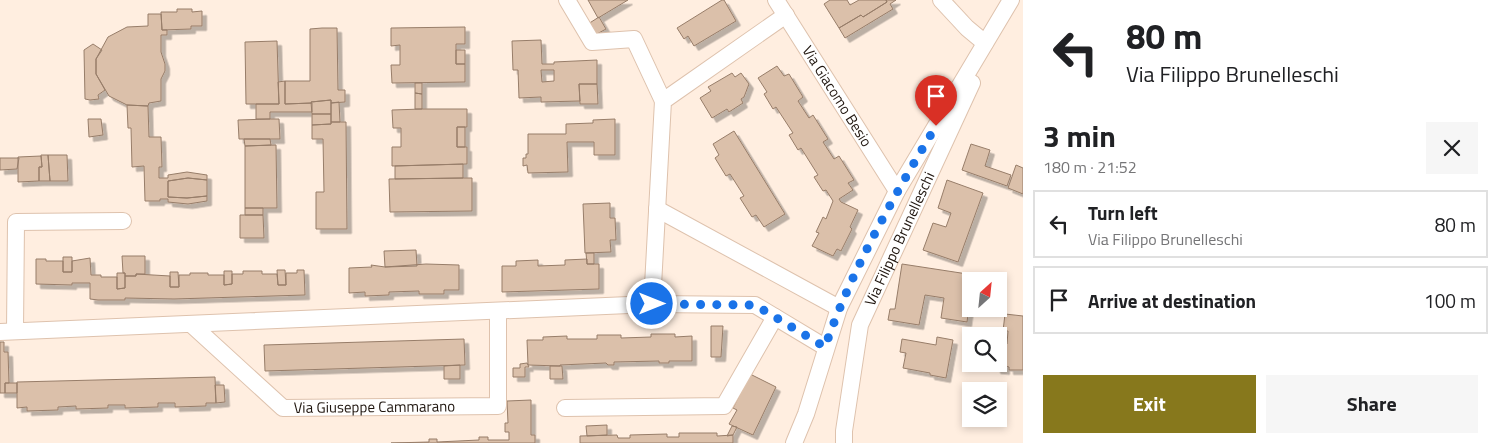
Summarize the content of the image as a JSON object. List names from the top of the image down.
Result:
{
  "streets": {
    "street": ["Via Giacomo Besio", "Via Filippo Brunelleschi", "Via Giuseppe Cammarano"]
  },
  "crossings": [
    ["Via Giacomo Besio", "Via Filippo Brunelleschi"]
  ],
  "north": "top right",
  "page": {
    "turn": ["80 m", "Via Filippo Brunelleschi"],
    "heading": ["3 min", "180 m · 21:52"],
    "list": [
      {
        "name": "Turn left",
        "note": "Via Filippo Brunelleschi",
        "value": "80 m"
      },
      {
        "name": "Arrive at destination",
        "value": "100 m"
      }
    ],
    "buttons": ["Exit", "Share"]
  }
}
